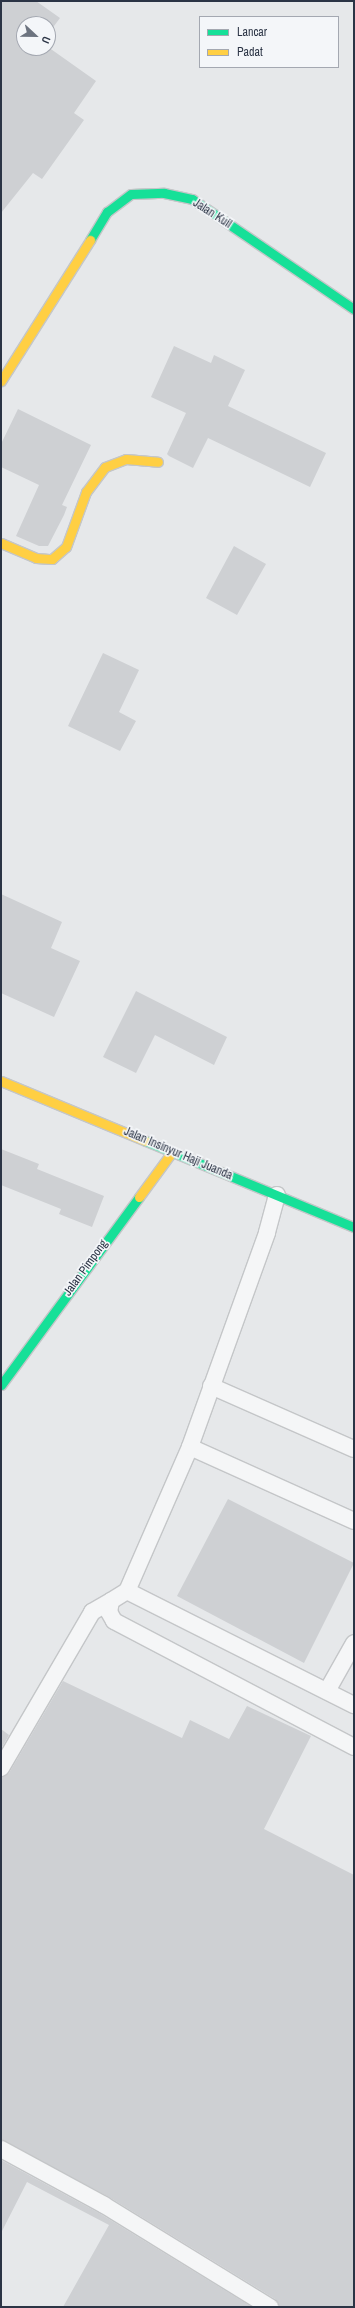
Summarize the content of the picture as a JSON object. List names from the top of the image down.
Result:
{
  "streets": {
    "street": ["Jalan Kuil", "Jalan Insinyur Haji Juanda", "Jalan Pimpong"]
  },
  "crossings": [
    ["Jalan Insinyur Haji Juanda", "Jalan Pimpong"]
  ],
  "legend": ["Lancar", "Padat"],
  "north": "right"
}
